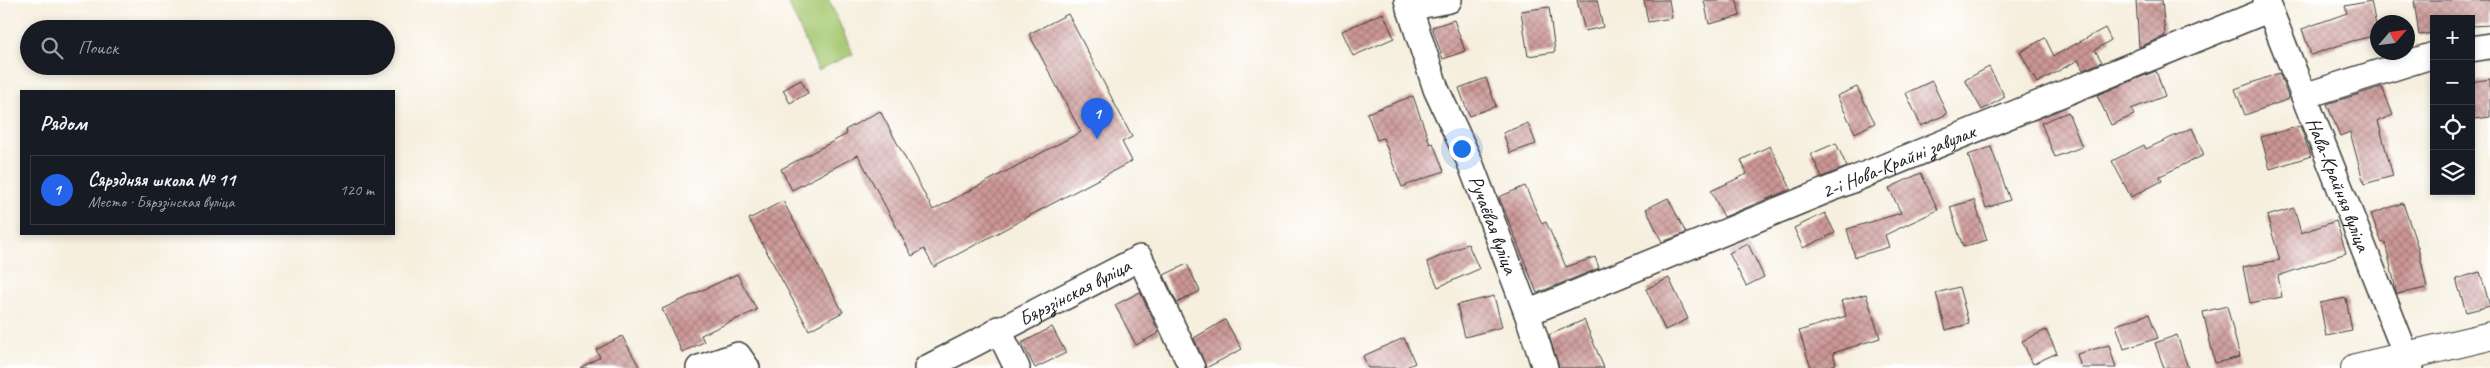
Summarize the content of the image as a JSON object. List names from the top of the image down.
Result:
{
  "streets": {
    "street": [
      "2-і Нова-Крайні завулак",
      "Нава-Крайняя вуліца",
      "Ручаёвая вуліца",
      "Бярэзінская вуліца"
    ]
  },
  "crossings": [
    ["2-і Нова-Крайні завулак", "Нава-Крайняя вуліца"],
    ["2-і Нова-Крайні завулак", "Ручаёвая вуліца"]
  ],
  "north": "top right",
  "page": {
    "map_buttons": ["+", "−"],
    "search": "Поиск",
    "heading": "Рядом",
    "pins": "1",
    "list": [
      {
        "mark": "1",
        "name": "Сярэдняя школа № 11",
        "note": "Место · Бярэзінская вуліца",
        "value": "120 m"
      }
    ]
  }
}
